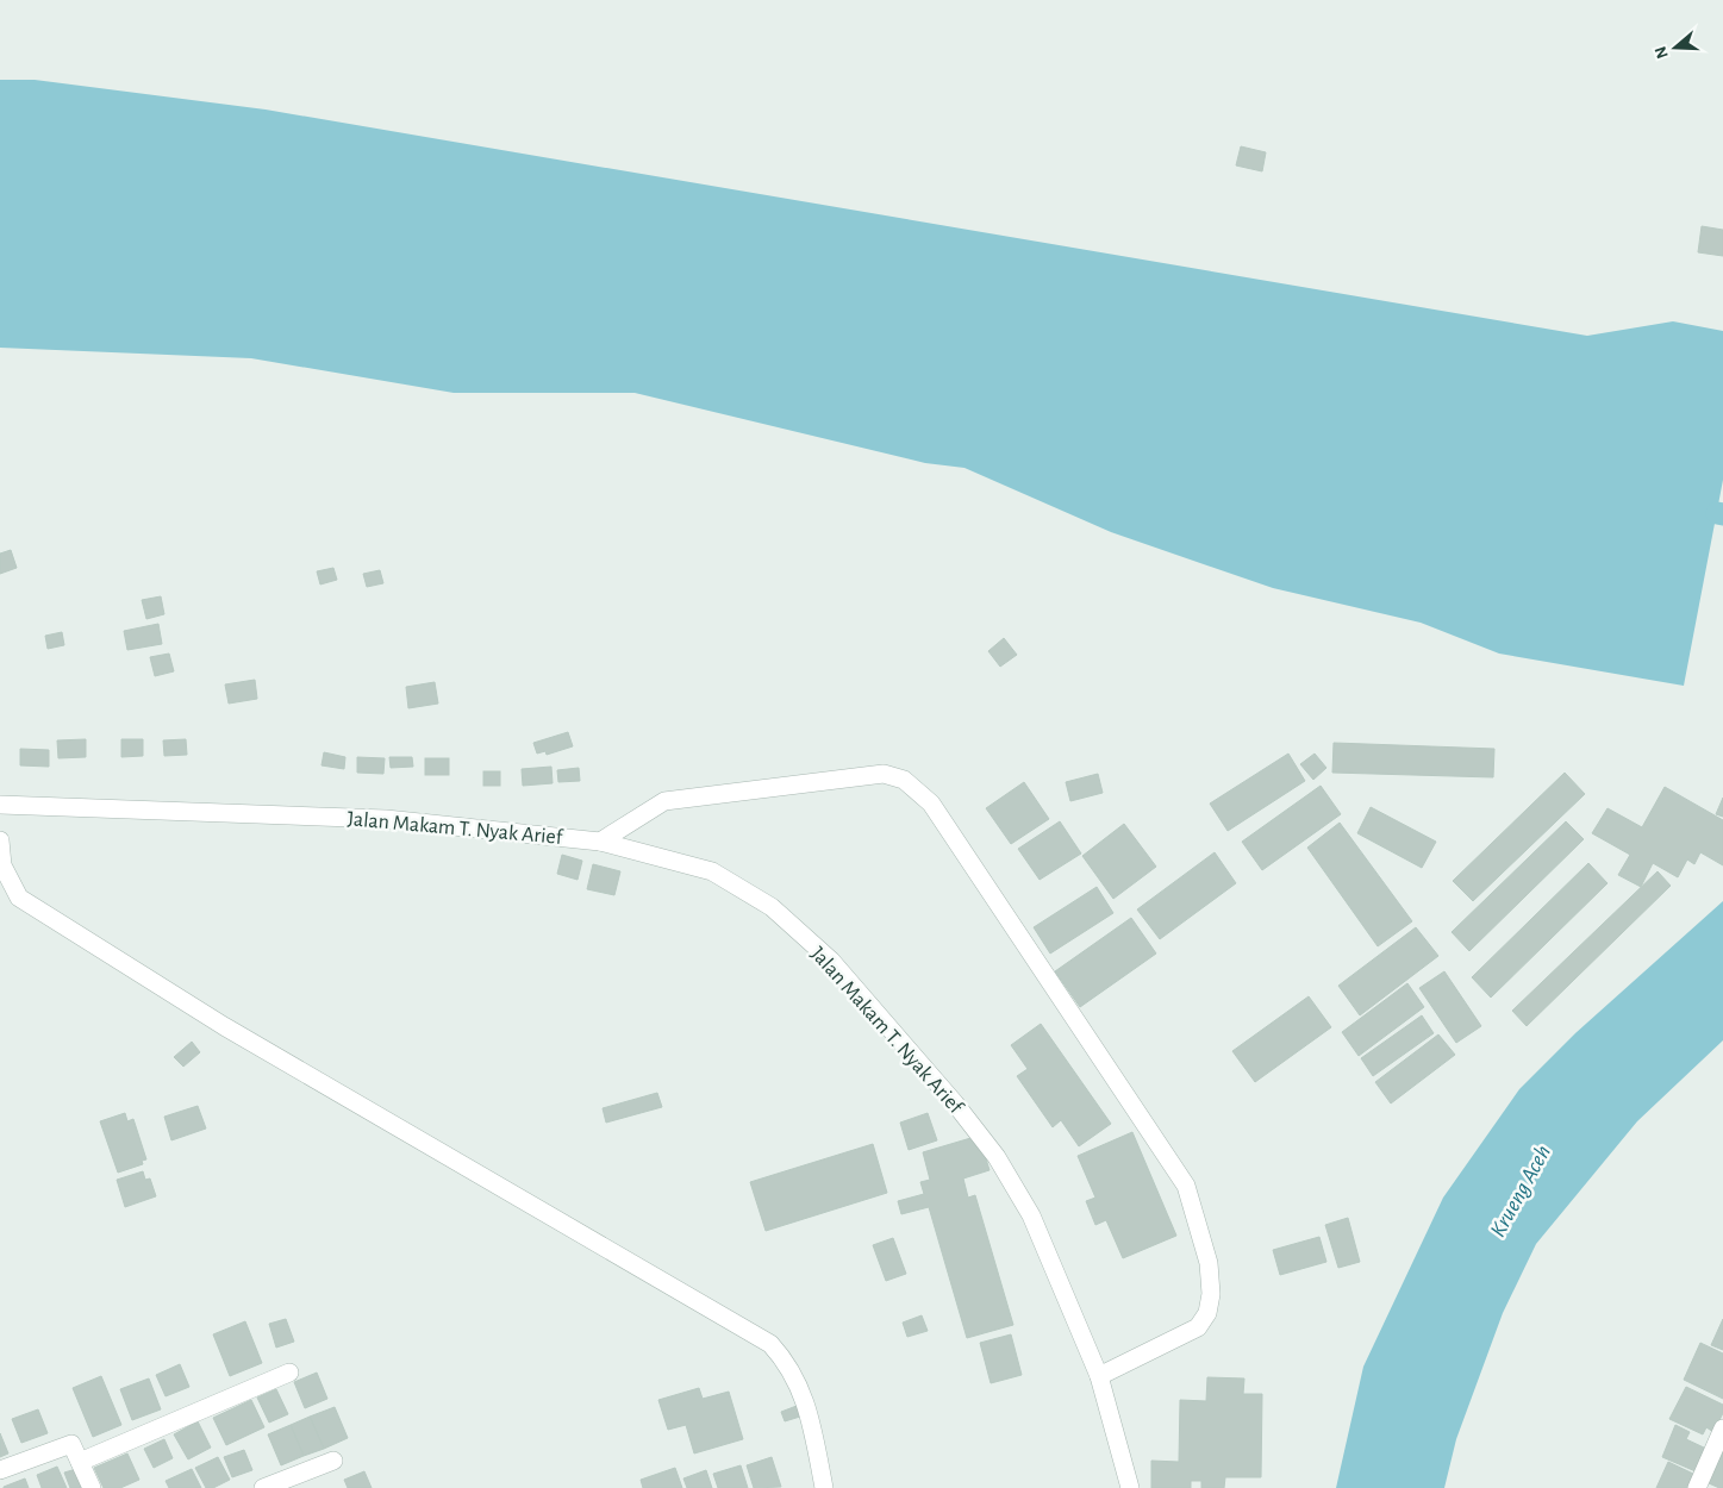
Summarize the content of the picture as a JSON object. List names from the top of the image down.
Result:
{
  "streets": {
    "street": ["Jalan Makam T. Nyak Arief"]
  },
  "water": ["Krueng Aceh"],
  "north": "left"
}
